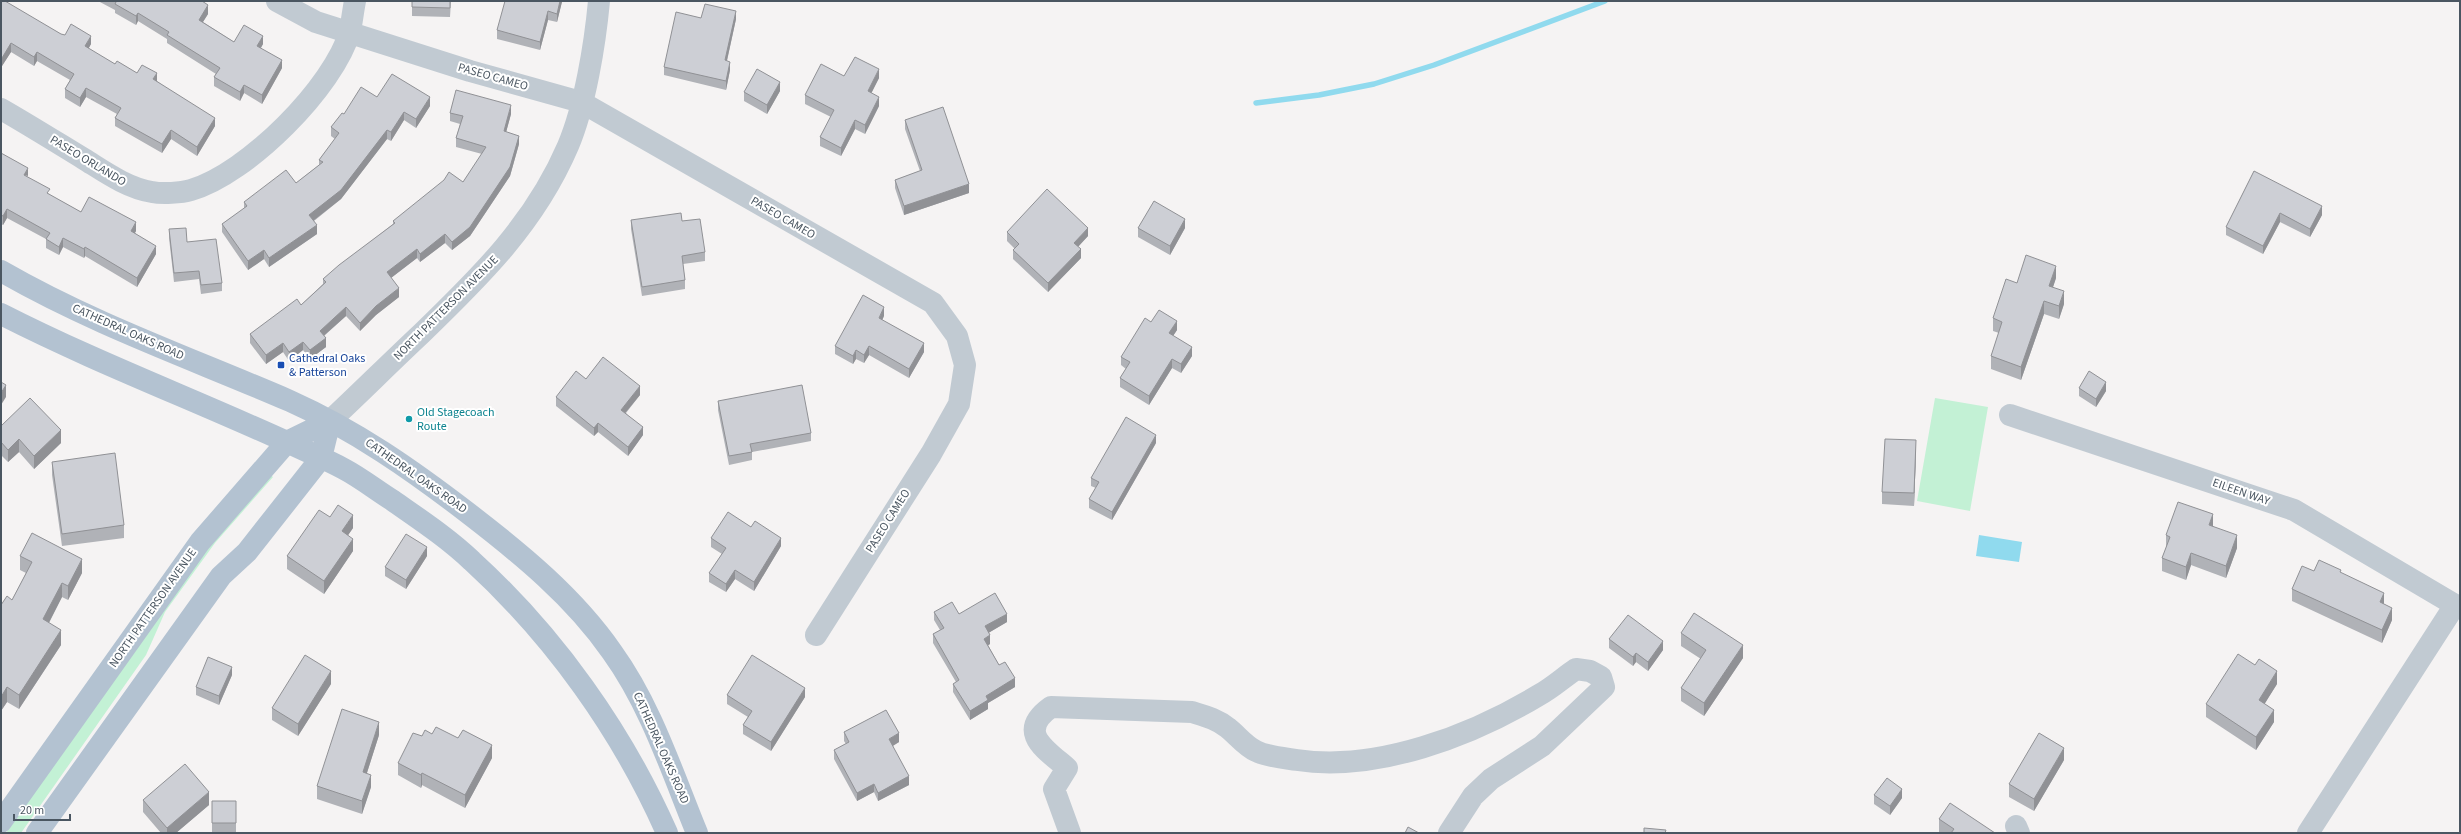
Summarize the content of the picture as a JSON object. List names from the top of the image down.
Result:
{
  "streets": {
    "main road": ["NORTH PATTERSON AVENUE", "CATHEDRAL OAKS ROAD"],
    "street": ["PASEO CAMEO", "PASEO ORLANDO", "EILEEN WAY"]
  },
  "crossings": [
    ["PASEO CAMEO", "PASEO ORLANDO"],
    ["PASEO CAMEO", "NORTH PATTERSON AVENUE"],
    ["NORTH PATTERSON AVENUE", "CATHEDRAL OAKS ROAD"]
  ],
  "places": {
    "transit": ["Cathedral Oaks & Patterson"],
    "other": ["Old Stagecoach Route"]
  },
  "scale_bar": "20 m"
}
